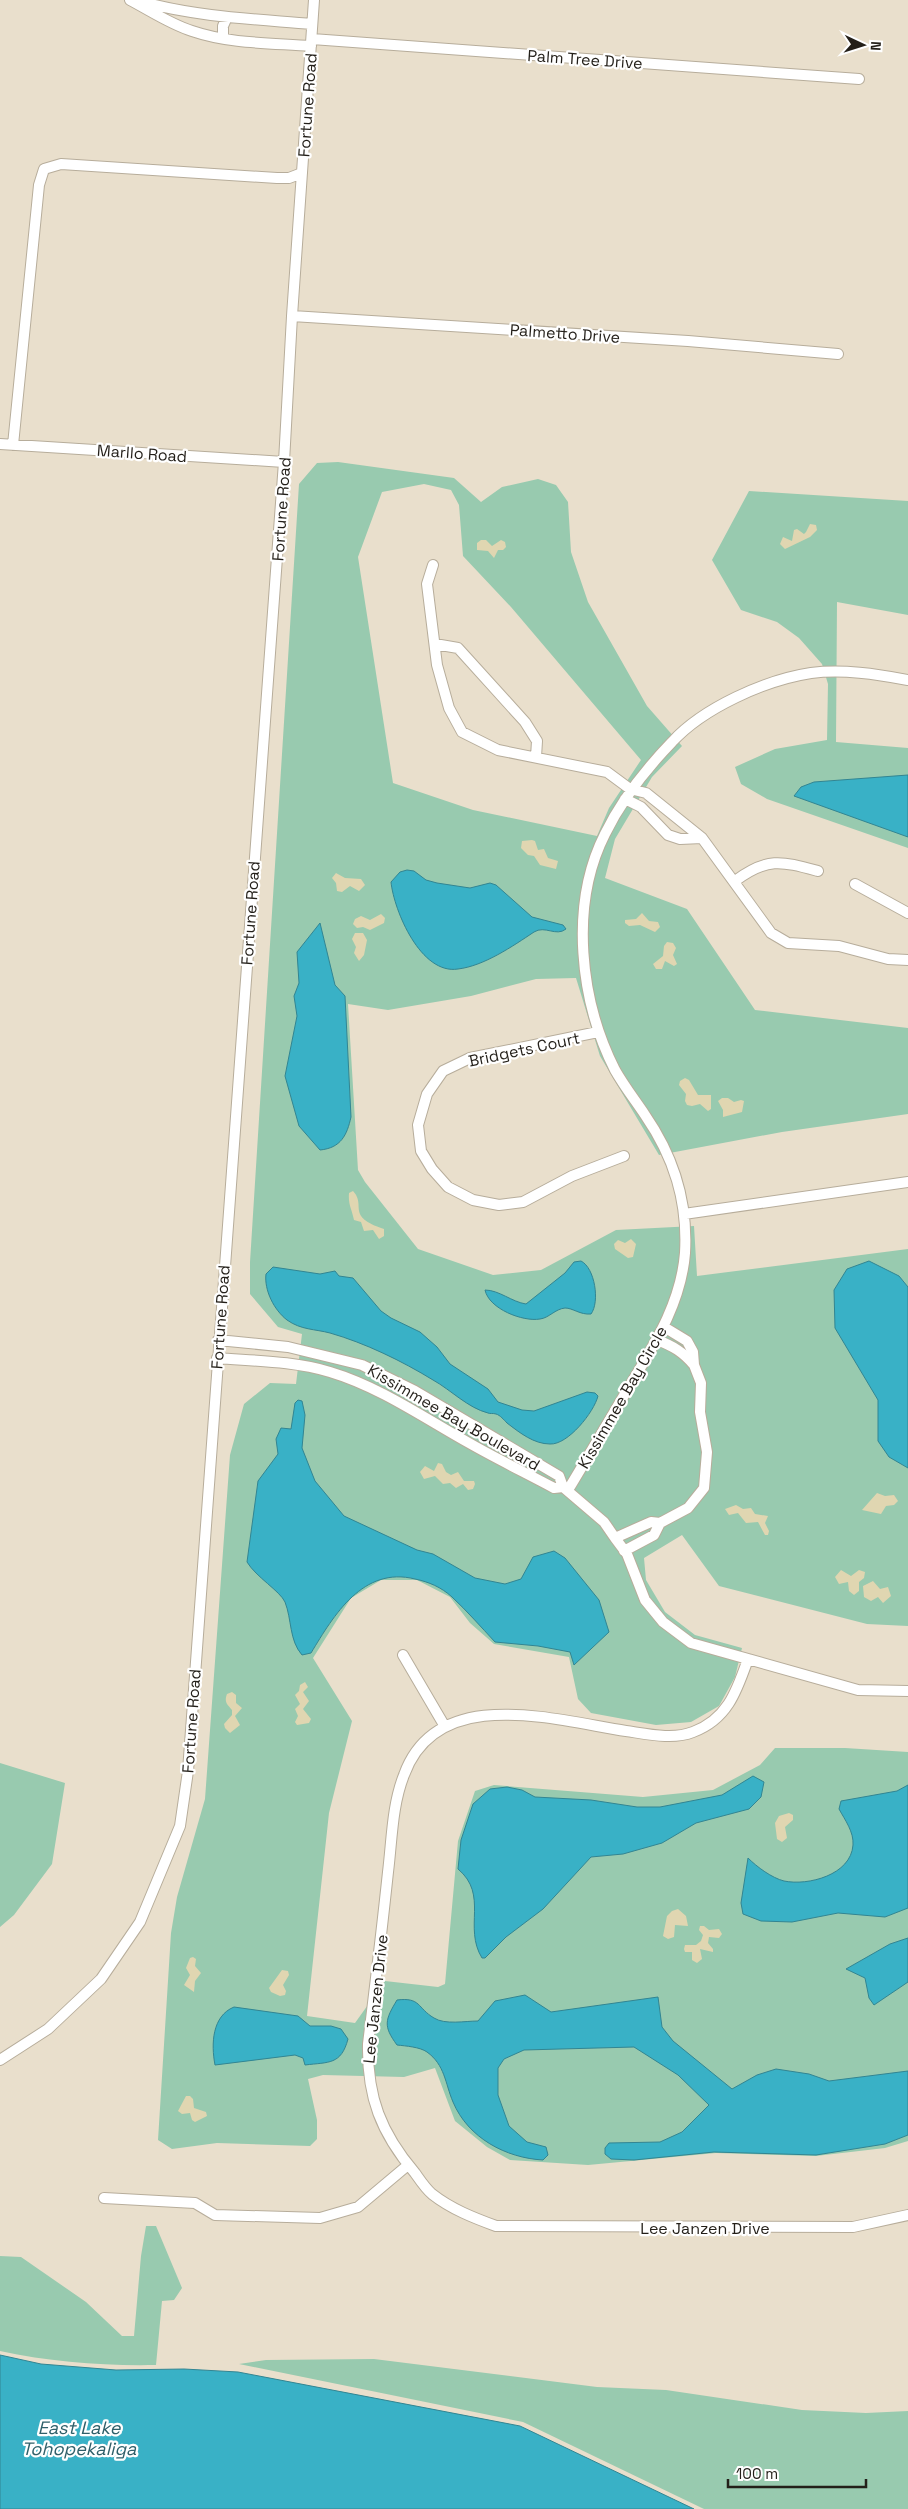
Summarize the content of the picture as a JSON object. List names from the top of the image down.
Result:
{
  "streets": {
    "street": [
      "Palm Tree Drive",
      "Fortune Road",
      "Palmetto Drive",
      "Marllo Road",
      "Bridgets Court",
      "Kissimmee Bay Circle",
      "Kissimmee Bay Boulevard",
      "Lee Janzen Drive"
    ]
  },
  "crossings": [
    ["Palm Tree Drive", "Fortune Road"],
    ["Fortune Road", "Palmetto Drive"],
    ["Fortune Road", "Marllo Road"],
    ["Fortune Road", "Kissimmee Bay Boulevard"],
    ["Bridgets Court", "Kissimmee Bay Circle"],
    ["Kissimmee Bay Circle", "Kissimmee Bay Boulevard"]
  ],
  "water": ["East Lake Tohopekaliga"],
  "scale_bar": "100 m",
  "north": "right"
}
